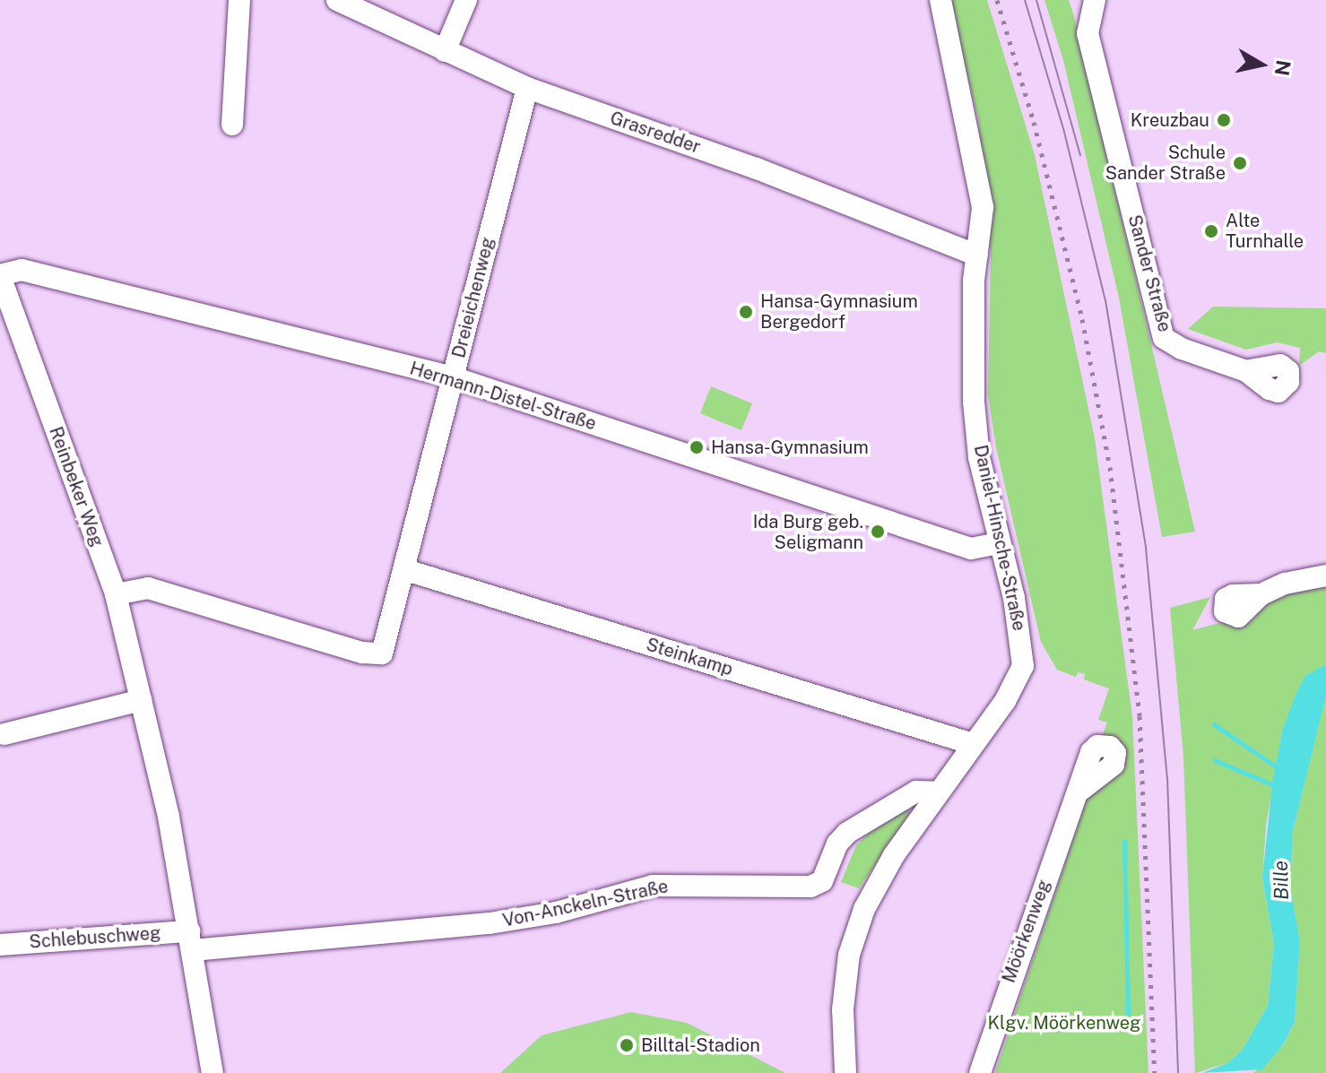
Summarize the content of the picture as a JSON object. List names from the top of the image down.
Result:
{
  "streets": {
    "street": [
      "Grasredder",
      "Sander Straße",
      "Dreieichenweg",
      "Hermann-Distel-Straße",
      "Reinbeker Weg",
      "Daniel-Hinsche-Straße",
      "Steinkamp",
      "Von-Anckeln-Straße",
      "Möörkenweg",
      "Schlebuschweg"
    ]
  },
  "crossings": [
    ["Grasredder", "Dreieichenweg"],
    ["Grasredder", "Daniel-Hinsche-Straße"],
    ["Dreieichenweg", "Hermann-Distel-Straße"],
    ["Dreieichenweg", "Reinbeker Weg"],
    ["Dreieichenweg", "Steinkamp"],
    ["Hermann-Distel-Straße", "Reinbeker Weg"],
    ["Hermann-Distel-Straße", "Daniel-Hinsche-Straße"],
    ["Reinbeker Weg", "Von-Anckeln-Straße"],
    ["Reinbeker Weg", "Schlebuschweg"],
    ["Daniel-Hinsche-Straße", "Steinkamp"],
    ["Daniel-Hinsche-Straße", "Von-Anckeln-Straße"],
    ["Von-Anckeln-Straße", "Schlebuschweg"]
  ],
  "water": ["Bille"],
  "parks": ["Klgv. Möörkenweg"],
  "places": [
    "Kreuzbau",
    "Schule Sander Straße",
    "Alte Turnhalle",
    "Hansa-Gymnasium Bergedorf",
    "Hansa-Gymnasium",
    "Ida Burg geb. Seligmann",
    "Billtal-Stadion"
  ],
  "north": "right"
}
